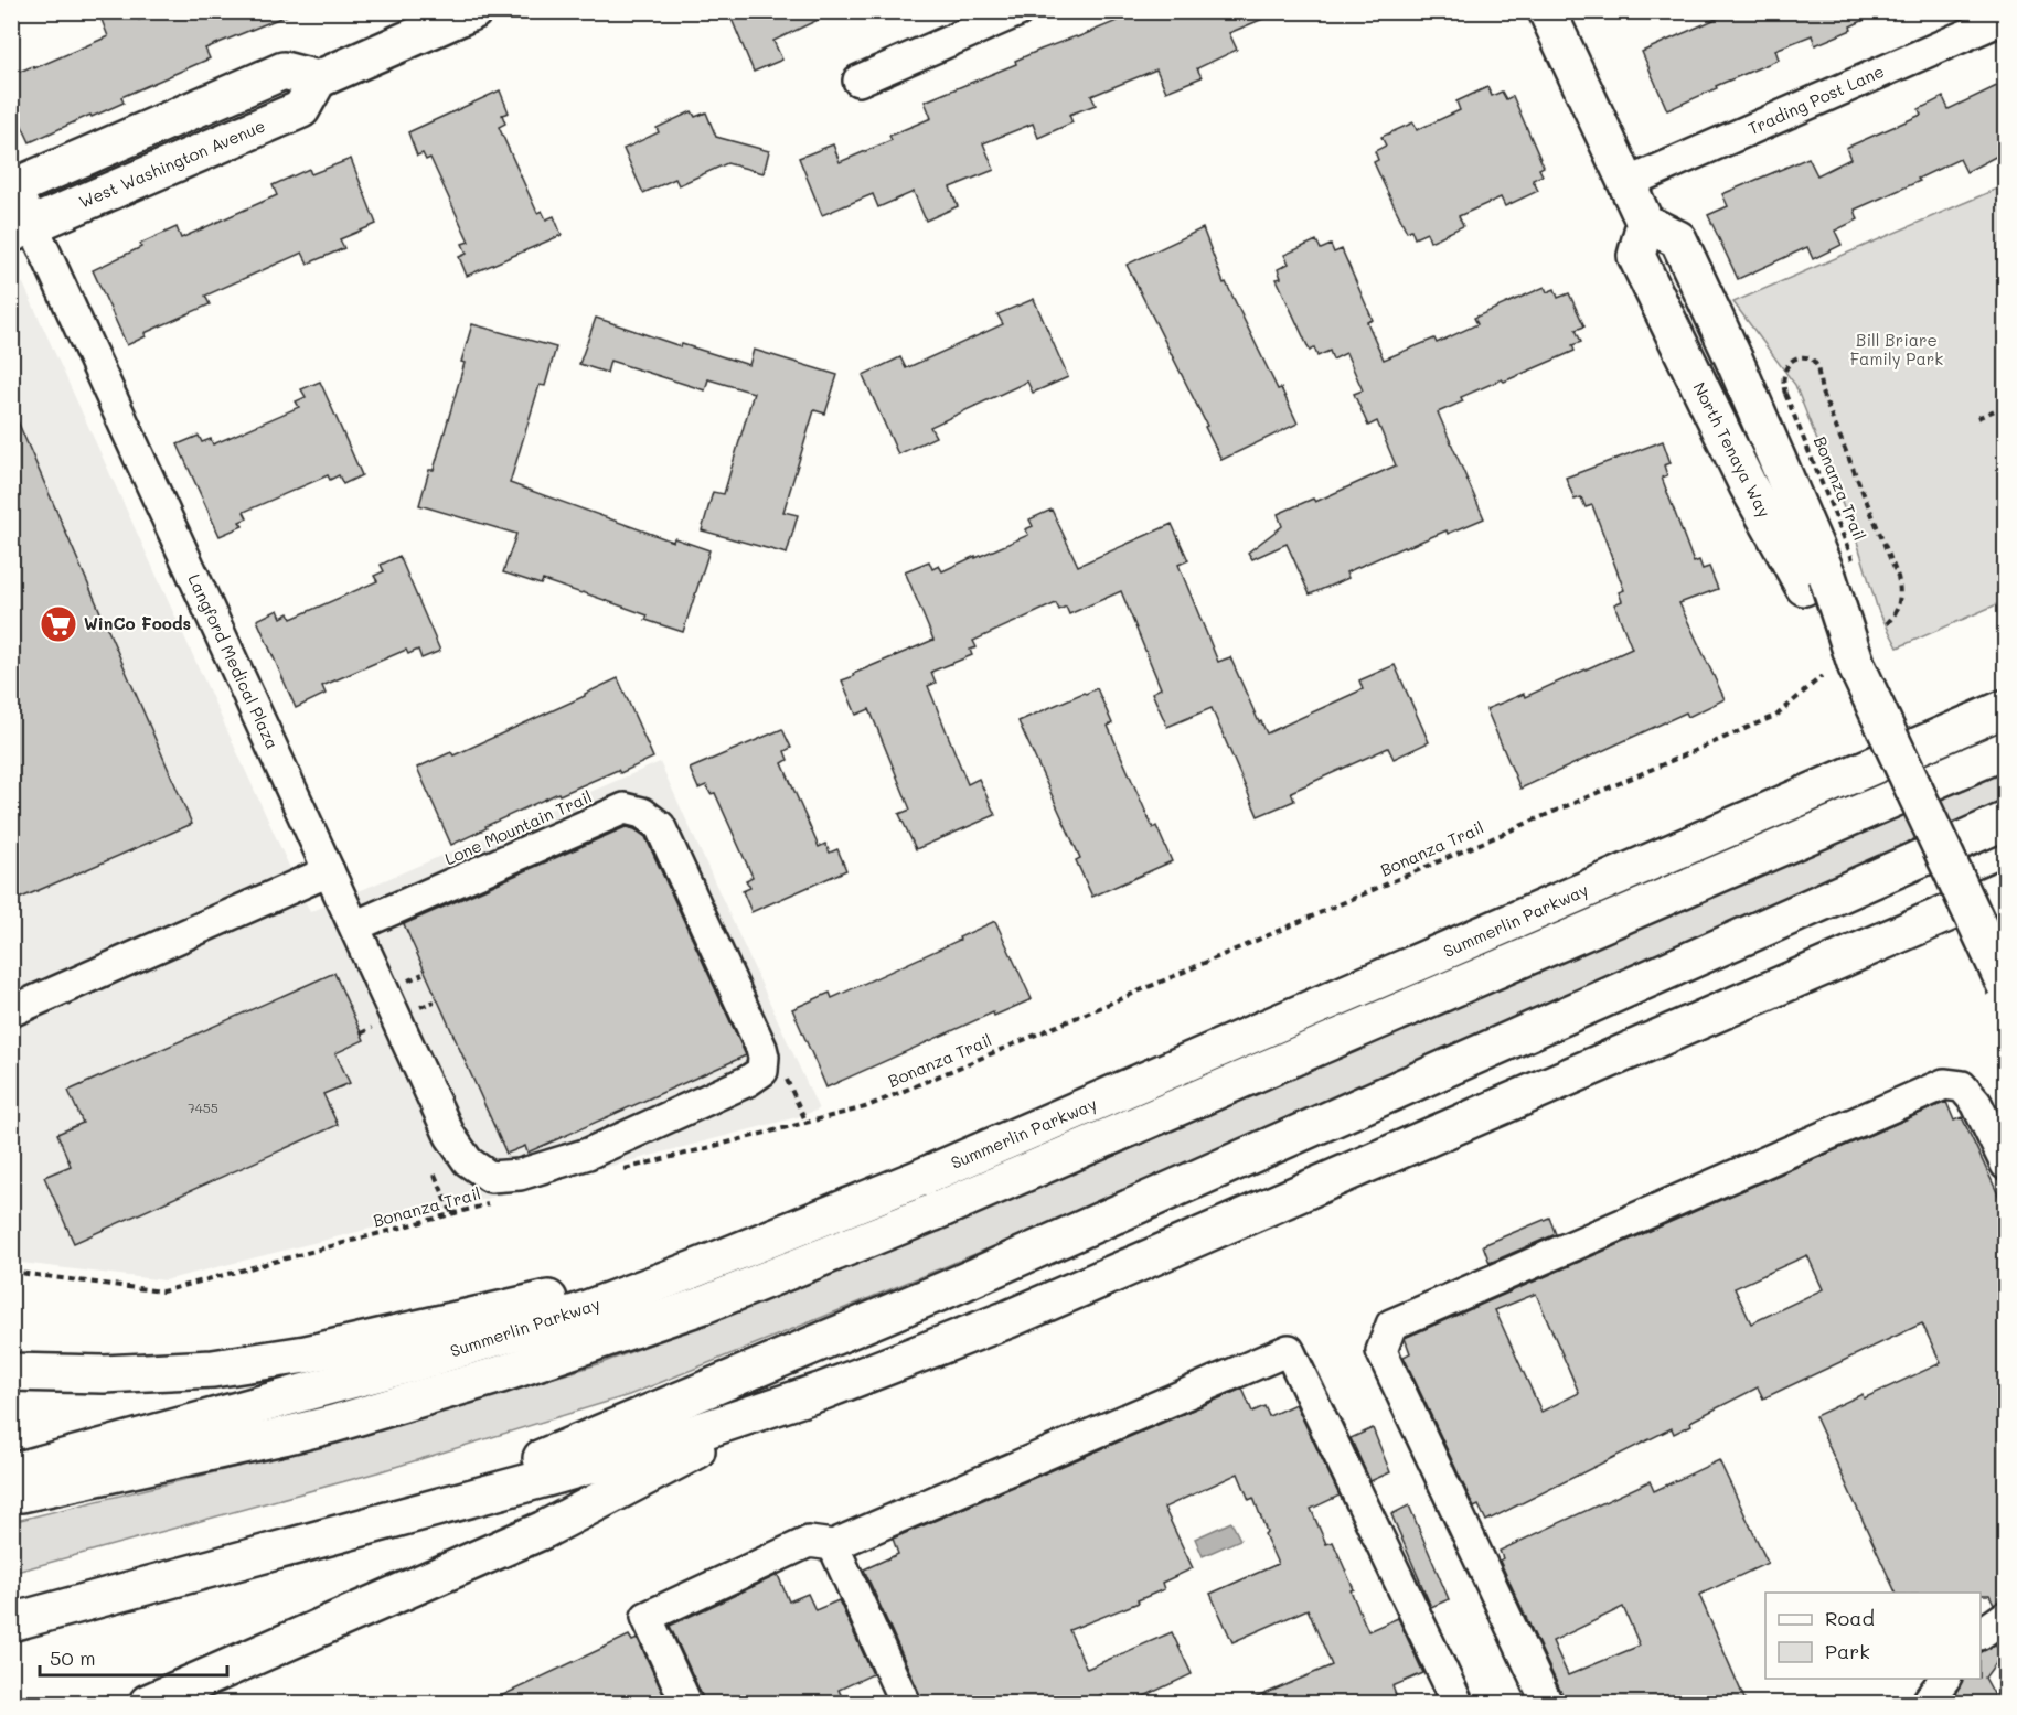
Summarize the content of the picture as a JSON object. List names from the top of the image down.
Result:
{
  "streets": {
    "main road": ["West Washington Avenue", "North Tenaya Way", "Summerlin Parkway"],
    "street": ["Trading Post Lane", "Langford Medical Plaza"],
    "path": ["Bonanza Trail"]
  },
  "crossings": [
    ["Trading Post Lane", "North Tenaya Way"],
    ["West Washington Avenue", "Langford Medical Plaza"],
    ["North Tenaya Way", "Bonanza Trail"]
  ],
  "parks": ["Bill Briare Family Park"],
  "places": {
    "supermarket": ["WinCo Foods"]
  },
  "house_numbers": ["7455"],
  "legend": ["Road", "Park"],
  "scale_bar": "50 m"
}
